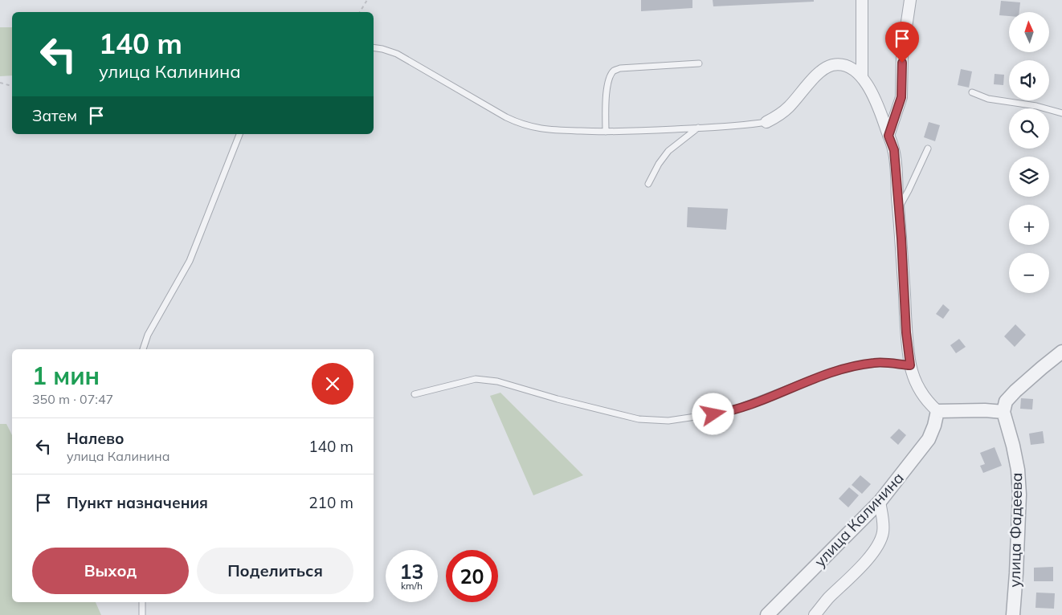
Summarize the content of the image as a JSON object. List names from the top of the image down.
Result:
{
  "streets": {
    "street": ["улица Калинина", "улица Фадеева"]
  },
  "north": "top",
  "page": {
    "map_buttons": ["+", "−"],
    "turn": ["140 m", "улица Калинина"],
    "then": "Затем",
    "heading": ["1 мин", "350 m · 07:47"],
    "list": [
      {
        "name": "Налево",
        "note": "улица Калинина",
        "value": "140 m"
      },
      {
        "name": "Пункт назначения",
        "value": "210 m"
      }
    ],
    "buttons": ["Выход", "Поделиться"],
    "speed": "13 km/h",
    "limit": "20"
  }
}
